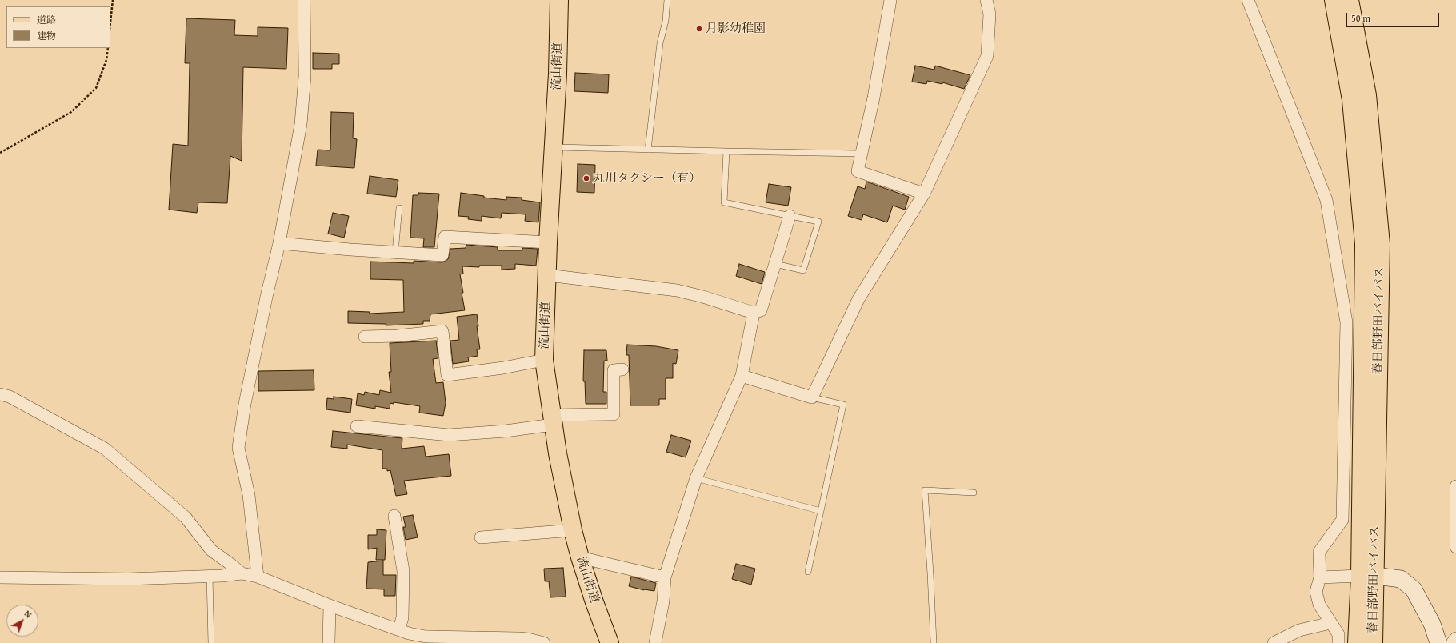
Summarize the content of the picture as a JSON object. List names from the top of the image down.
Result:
{
  "streets": {
    "main road": ["流山街道", "春日部野田バイパス"]
  },
  "places": ["月影幼稚園", "丸川タクシー（有）"],
  "legend": ["道路", "建物"],
  "scale_bar": "50 m",
  "north": "top right"
}
